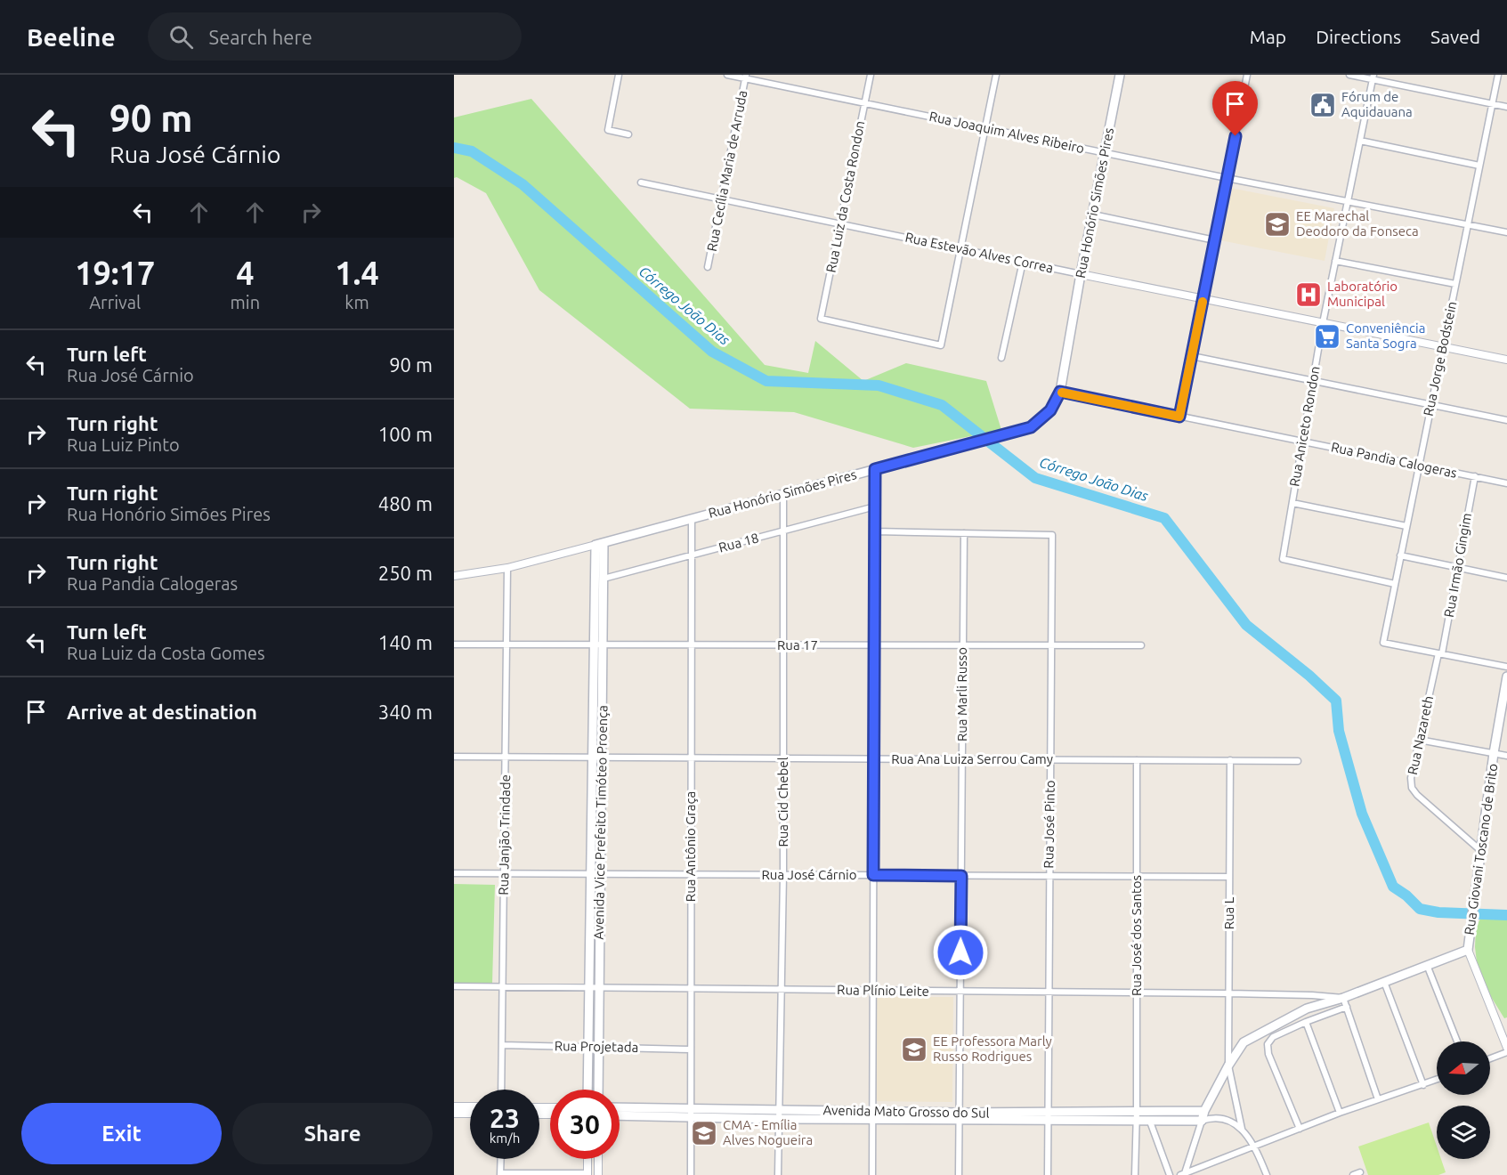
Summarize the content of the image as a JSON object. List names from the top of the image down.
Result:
{
  "streets": {
    "main road": [
      "Rua Honório Simões Pires",
      "Avenida Vice Prefeito Timóteo Proença",
      "Rua Giovani Toscano de Brito",
      "Avenida Mato Grosso do Sul"
    ],
    "street": [
      "Rua Joaquim Alves Ribeiro",
      "Rua Cecília Maria de Arruda",
      "Rua Luiz da Costa Rondon",
      "Rua Estevão Alves Correa",
      "Rua Jorge Bodstein",
      "Rua Aniceto Rondon",
      "Rua Pandia Calogeras",
      "Rua 18",
      "Rua Irmão Gingim",
      "Rua 17",
      "Rua Marli Russo",
      "Rua Nazareth",
      "Rua Ana Luiza Serrou Camy",
      "Rua Cid Chebel",
      "Rua José Pinto",
      "Rua Janjão Trindade",
      "Rua Antônio Graça",
      "Rua José Cárnio",
      "Rua L",
      "Rua José dos Santos",
      "Rua Plínio Leite",
      "Rua Projetada"
    ]
  },
  "crossings": [
    ["Rua Joaquim Alves Ribeiro", "Rua Cecília Maria de Arruda"],
    ["Rua Joaquim Alves Ribeiro", "Rua Luiz da Costa Rondon"],
    ["Rua Joaquim Alves Ribeiro", "Rua Honório Simões Pires"],
    ["Rua Joaquim Alves Ribeiro", "Rua Jorge Bodstein"],
    ["Rua Joaquim Alves Ribeiro", "Rua Aniceto Rondon"],
    ["Rua Cecília Maria de Arruda", "Rua Estevão Alves Correa"],
    ["Rua Luiz da Costa Rondon", "Rua Estevão Alves Correa"],
    ["Rua Honório Simões Pires", "Rua Estevão Alves Correa"],
    ["Rua Honório Simões Pires", "Rua Pandia Calogeras"],
    ["Rua Honório Simões Pires", "Rua Cid Chebel"],
    ["Rua Honório Simões Pires", "Avenida Vice Prefeito Timóteo Proença"],
    ["Rua Honório Simões Pires", "Rua Janjão Trindade"],
    ["Rua Honório Simões Pires", "Rua Antônio Graça"],
    ["Rua Estevão Alves Correa", "Rua Jorge Bodstein"],
    ["Rua Estevão Alves Correa", "Rua Aniceto Rondon"],
    ["Rua Jorge Bodstein", "Rua Aniceto Rondon"],
    ["Rua Jorge Bodstein", "Rua Pandia Calogeras"],
    ["Rua Jorge Bodstein", "Rua Irmão Gingim"],
    ["Rua Jorge Bodstein", "Rua Nazareth"],
    ["Rua Aniceto Rondon", "Rua Pandia Calogeras"],
    ["Rua Pandia Calogeras", "Rua Irmão Gingim"],
    ["Rua 18", "Rua Cid Chebel"],
    ["Rua 18", "Avenida Vice Prefeito Timóteo Proença"],
    ["Rua 18", "Rua Antônio Graça"],
    ["Rua Irmão Gingim", "Rua Nazareth"],
    ["Rua 17", "Rua Marli Russo"],
    ["Rua 17", "Rua Cid Chebel"],
    ["Rua 17", "Avenida Vice Prefeito Timóteo Proença"],
    ["Rua 17", "Rua José Pinto"],
    ["Rua 17", "Rua Janjão Trindade"],
    ["Rua 17", "Rua Antônio Graça"],
    ["Rua Marli Russo", "Rua Ana Luiza Serrou Camy"],
    ["Rua Marli Russo", "Rua José Pinto"],
    ["Rua Marli Russo", "Rua José Cárnio"],
    ["Rua Marli Russo", "Rua Plínio Leite"],
    ["Rua Marli Russo", "Avenida Mato Grosso do Sul"],
    ["Rua Nazareth", "Rua Giovani Toscano de Brito"],
    ["Rua Ana Luiza Serrou Camy", "Rua Cid Chebel"],
    ["Rua Ana Luiza Serrou Camy", "Avenida Vice Prefeito Timóteo Proença"],
    ["Rua Ana Luiza Serrou Camy", "Rua José Pinto"],
    ["Rua Ana Luiza Serrou Camy", "Rua Janjão Trindade"],
    ["Rua Ana Luiza Serrou Camy", "Rua Antônio Graça"],
    ["Rua Ana Luiza Serrou Camy", "Rua L"],
    ["Rua Ana Luiza Serrou Camy", "Rua José dos Santos"],
    ["Rua Cid Chebel", "Rua José Cárnio"],
    ["Rua Cid Chebel", "Rua Plínio Leite"],
    ["Rua Cid Chebel", "Avenida Mato Grosso do Sul"],
    ["Avenida Vice Prefeito Timóteo Proença", "Rua José Cárnio"],
    ["Avenida Vice Prefeito Timóteo Proença", "Rua Plínio Leite"],
    ["Avenida Vice Prefeito Timóteo Proença", "Rua Projetada"],
    ["Rua José Pinto", "Rua José Cárnio"],
    ["Rua José Pinto", "Rua Plínio Leite"],
    ["Rua José Pinto", "Avenida Mato Grosso do Sul"],
    ["Rua Janjão Trindade", "Rua José Cárnio"],
    ["Rua Janjão Trindade", "Rua Plínio Leite"],
    ["Rua Janjão Trindade", "Rua Projetada"],
    ["Rua Antônio Graça", "Rua José Cárnio"],
    ["Rua Antônio Graça", "Rua Plínio Leite"],
    ["Rua Antônio Graça", "Rua Projetada"],
    ["Rua Antônio Graça", "Avenida Mato Grosso do Sul"],
    ["Rua José Cárnio", "Rua L"],
    ["Rua José Cárnio", "Rua José dos Santos"],
    ["Rua L", "Rua Plínio Leite"],
    ["Rua José dos Santos", "Rua Plínio Leite"],
    ["Rua José dos Santos", "Avenida Mato Grosso do Sul"]
  ],
  "water": ["Córrego João Dias"],
  "places": {
    "public building": ["Fórum de Aquidauana"],
    "school or university": ["EE Marechal Deodoro da Fonseca", "EE Professora Marly Russo Rodrigues", "CMA - Emília Alves Nogueira"],
    "hospital": ["Laboratório Municipal"],
    "supermarket": ["Conveniência Santa Sogra"]
  },
  "north": "left",
  "page": {
    "header": "Beeline",
    "search": "Search here",
    "nav": ["Map", "Directions", "Saved"],
    "turn": ["90 m", "Rua José Cárnio"],
    "eta": [
      "19:17",
      "Arrival",
      "4",
      "min",
      "1.4",
      "km"
    ],
    "list": [
      {
        "name": "Turn left",
        "note": "Rua José Cárnio",
        "value": "90 m"
      },
      {
        "name": "Turn right",
        "note": "Rua Luiz Pinto",
        "value": "100 m"
      },
      {
        "name": "Turn right",
        "note": "Rua Honório Simões Pires",
        "value": "480 m"
      },
      {
        "name": "Turn right",
        "note": "Rua Pandia Calogeras",
        "value": "250 m"
      },
      {
        "name": "Turn left",
        "note": "Rua Luiz da Costa Gomes",
        "value": "140 m"
      },
      {
        "name": "Arrive at destination",
        "value": "340 m"
      }
    ],
    "speed": "23 km/h",
    "limit": "30",
    "buttons": ["Exit", "Share"]
  }
}
